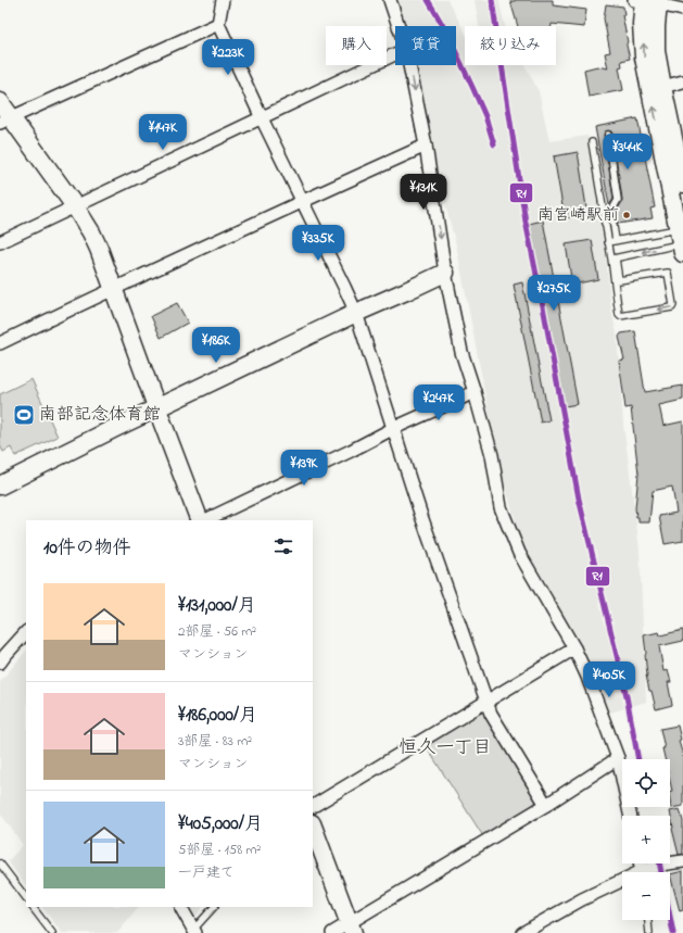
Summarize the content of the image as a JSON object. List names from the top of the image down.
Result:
{
  "districts": ["恒久一丁目"],
  "places": {
    "other": ["南宮崎駅前"],
    "sports": ["南部記念体育館"]
  },
  "lines": ["transit line R1"],
  "page": {
    "chip": ["購入", "賃貸", "絞り込み"],
    "price": [
      "¥223K",
      "¥147K",
      "¥344K",
      "¥131K",
      "¥335K",
      "¥275K",
      "¥186K",
      "¥247K",
      "¥139K",
      "¥405K"
    ],
    "heading": "10件の物件",
    "list": [
      {
        "name": "¥131,000/月",
        "note": "2部屋 · 56 m² · マンション"
      },
      {
        "name": "¥186,000/月",
        "note": "3部屋 · 83 m² · マンション"
      },
      {
        "name": "¥405,000/月",
        "note": "5部屋 · 158 m² · 一戸建て"
      }
    ],
    "map_buttons": ["+", "−"]
  }
}
